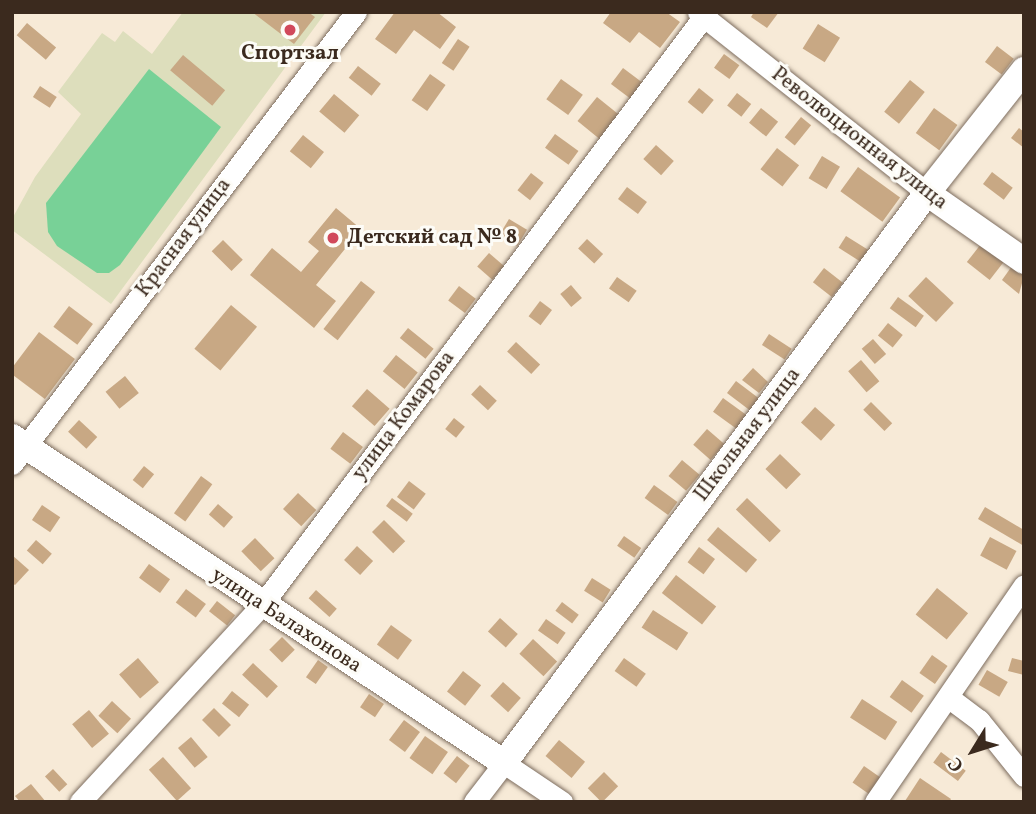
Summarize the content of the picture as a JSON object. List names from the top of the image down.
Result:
{
  "streets": {
    "street": [
      "Революционная улица",
      "Красная улица",
      "улица Комарова",
      "Школьная улица",
      "улица Балахонова"
    ]
  },
  "crossings": [
    ["Революционная улица", "улица Комарова"],
    ["Революционная улица", "Школьная улица"],
    ["Красная улица", "улица Балахонова"],
    ["улица Комарова", "улица Балахонова"],
    ["Школьная улица", "улица Балахонова"]
  ],
  "places": ["Спортзал", "Детский сад № 8"],
  "north": "bottom left"
}
